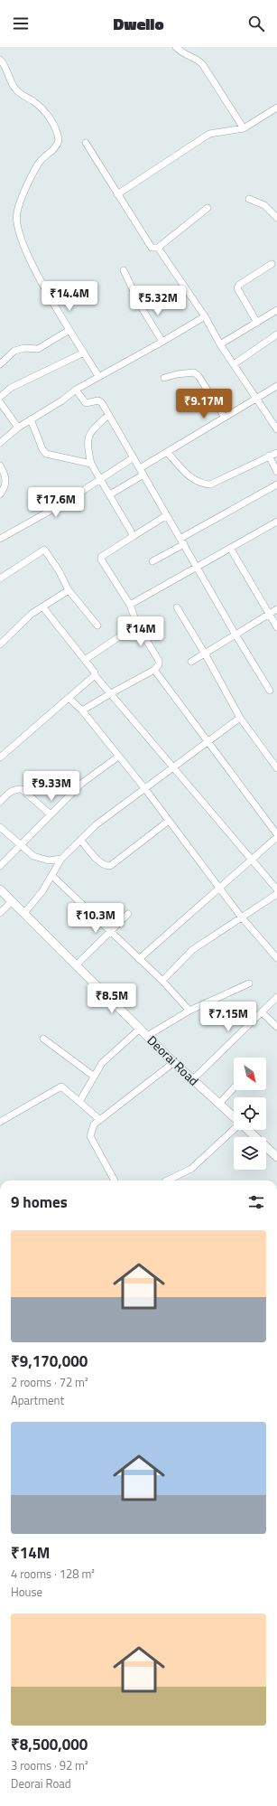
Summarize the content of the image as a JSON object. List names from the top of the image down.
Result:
{
  "streets": {
    "street": ["Deorai Road"]
  },
  "north": "bottom right",
  "page": {
    "header": "Dwello",
    "price": [
      "₹14.4M",
      "₹5.32M",
      "₹9.17M",
      "₹17.6M",
      "₹14M",
      "₹9.33M",
      "₹10.3M",
      "₹8.5M",
      "₹7.15M"
    ],
    "heading": "9 homes",
    "list": [
      {
        "name": "₹9,170,000",
        "note": "2 rooms · 72 m² · Apartment"
      },
      {
        "name": "₹14M",
        "note": "4 rooms · 128 m² · House"
      },
      {
        "name": "₹8,500,000",
        "note": "3 rooms · 92 m² · Deorai Road"
      }
    ]
  }
}
